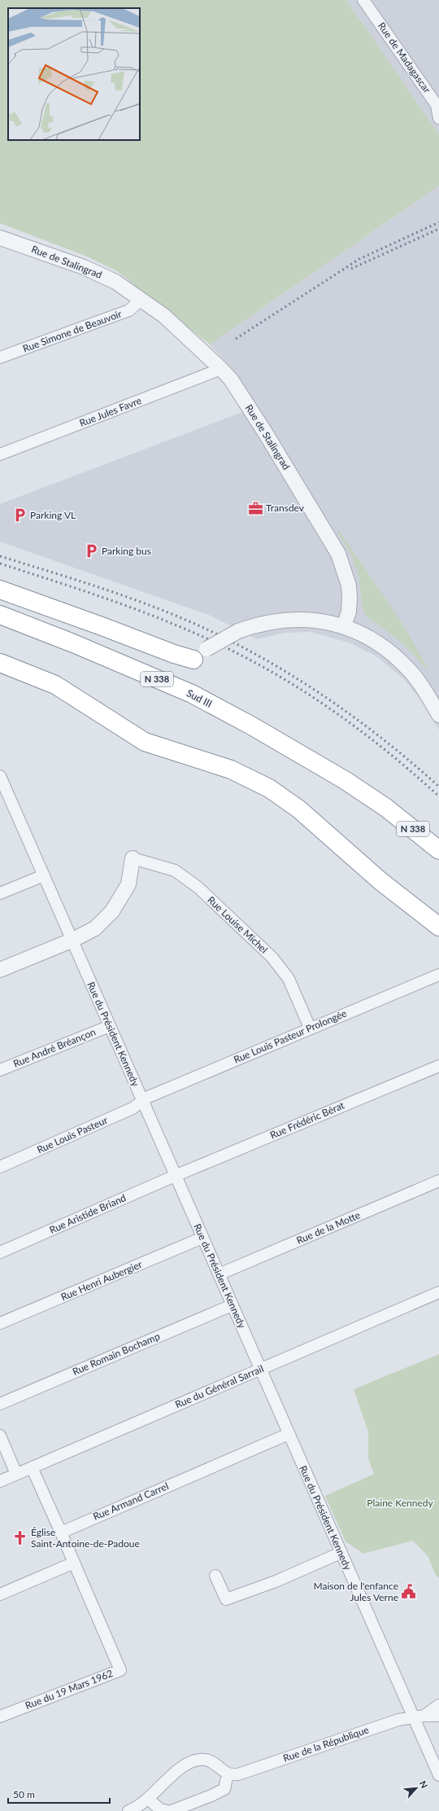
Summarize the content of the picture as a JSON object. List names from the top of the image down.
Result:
{
  "streets": {
    "highway": ["N 338", "Sud III"],
    "street": [
      "Rue de Madagascar",
      "Rue de Stalingrad",
      "Rue Simone de Beauvoir",
      "Rue Jules Favre",
      "Rue Louise Michel",
      "Rue du Président Kennedy",
      "Rue Louis Pasteur Prolongée",
      "Rue André Bréançon",
      "Rue Frédéric Bérat",
      "Rue Louis Pasteur",
      "Rue Aristide Briand",
      "Rue de la Motte",
      "Rue Henri Aubergier",
      "Rue Romain Bochamp",
      "Rue du Général Sarrail",
      "Rue Armand Carrel",
      "Rue du 19 Mars 1962",
      "Rue de la République"
    ]
  },
  "crossings": [
    ["Rue de Stalingrad", "Rue Simone de Beauvoir"],
    ["Rue de Stalingrad", "Rue Jules Favre"],
    ["Rue Louise Michel", "Rue Louis Pasteur Prolongée"],
    ["Rue du Président Kennedy", "Rue Louis Pasteur Prolongée"],
    ["Rue du Président Kennedy", "Rue André Bréançon"],
    ["Rue du Président Kennedy", "Rue Frédéric Bérat"],
    ["Rue du Président Kennedy", "Rue Louis Pasteur"],
    ["Rue du Président Kennedy", "Rue Aristide Briand"],
    ["Rue du Président Kennedy", "Rue de la Motte"],
    ["Rue du Président Kennedy", "Rue Henri Aubergier"],
    ["Rue du Président Kennedy", "Rue Romain Bochamp"],
    ["Rue du Président Kennedy", "Rue du Général Sarrail"],
    ["Rue du Président Kennedy", "Rue Armand Carrel"],
    ["Rue du Président Kennedy", "Rue de la République"],
    ["Rue Louis Pasteur Prolongée", "Rue Louis Pasteur"],
    ["Rue Frédéric Bérat", "Rue Aristide Briand"]
  ],
  "parks": ["Plaine Kennedy"],
  "places": {
    "office": ["Transdev"],
    "parking": ["Parking VL", "Parking bus"],
    "church": ["Église Saint-Antoine-de-Padoue"],
    "public building": ["Maison de l'enfance Jules Verne"]
  },
  "scale_bar": "50 m",
  "north": "top right"
}
